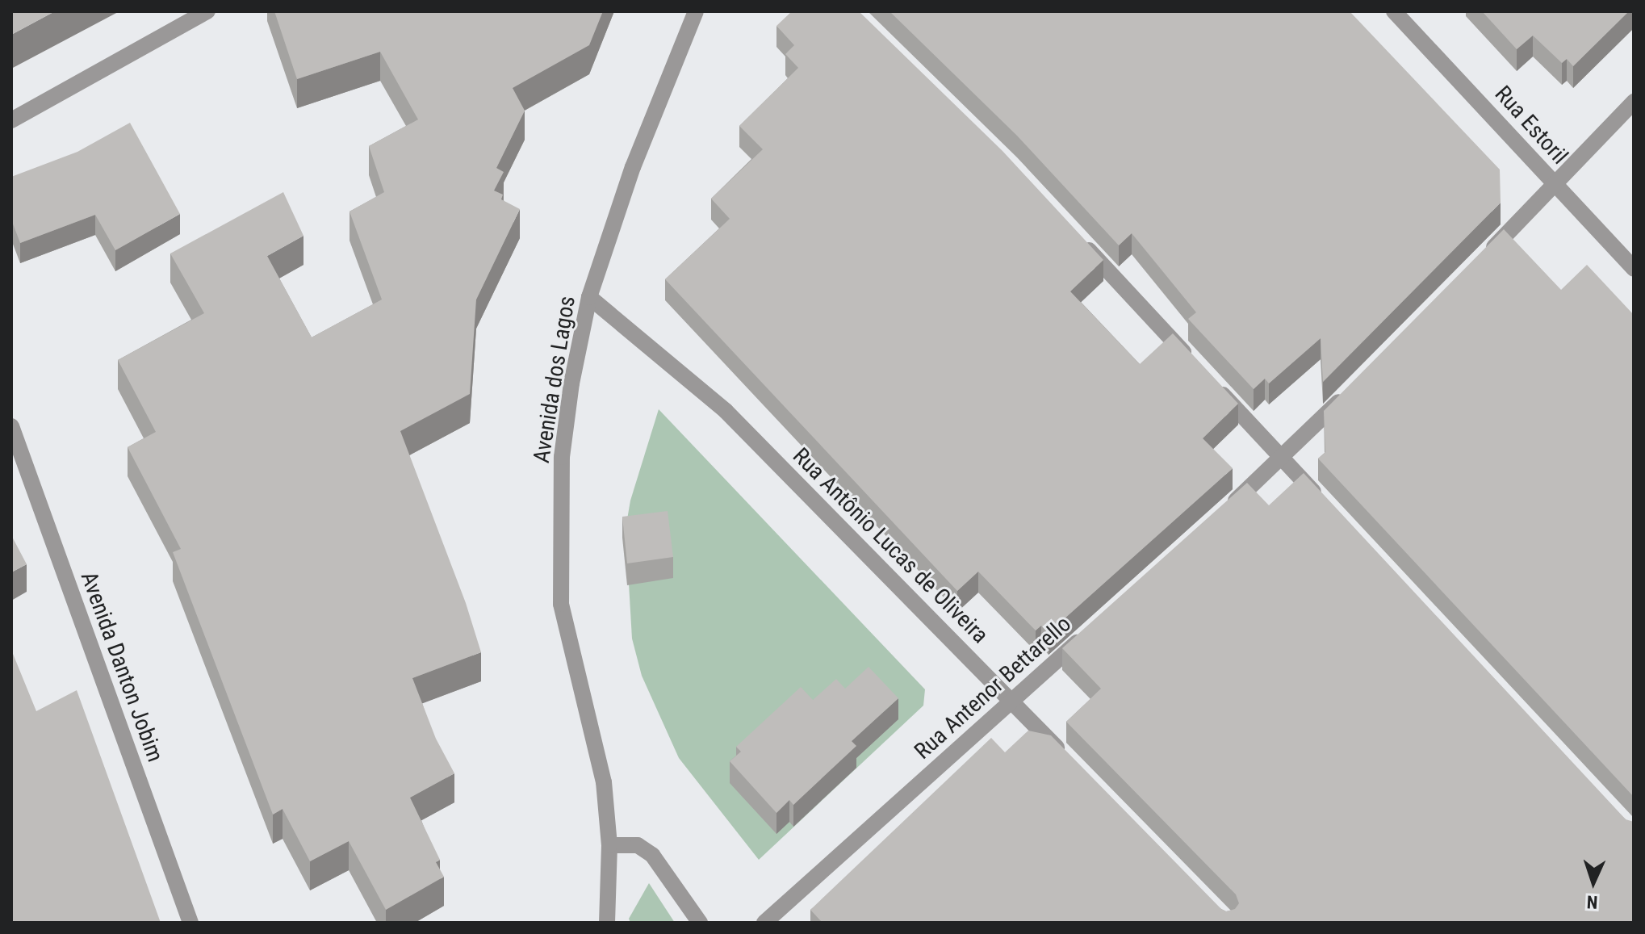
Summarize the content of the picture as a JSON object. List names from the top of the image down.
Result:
{
  "streets": {
    "street": [
      "Rua Estoril",
      "Avenida dos Lagos",
      "Rua Antônio Lucas de Oliveira",
      "Avenida Danton Jobim",
      "Rua Antenor Bettarello"
    ]
  },
  "crossings": [
    ["Avenida dos Lagos", "Rua Antônio Lucas de Oliveira"],
    ["Rua Antônio Lucas de Oliveira", "Rua Antenor Bettarello"]
  ],
  "north": "bottom"
}
